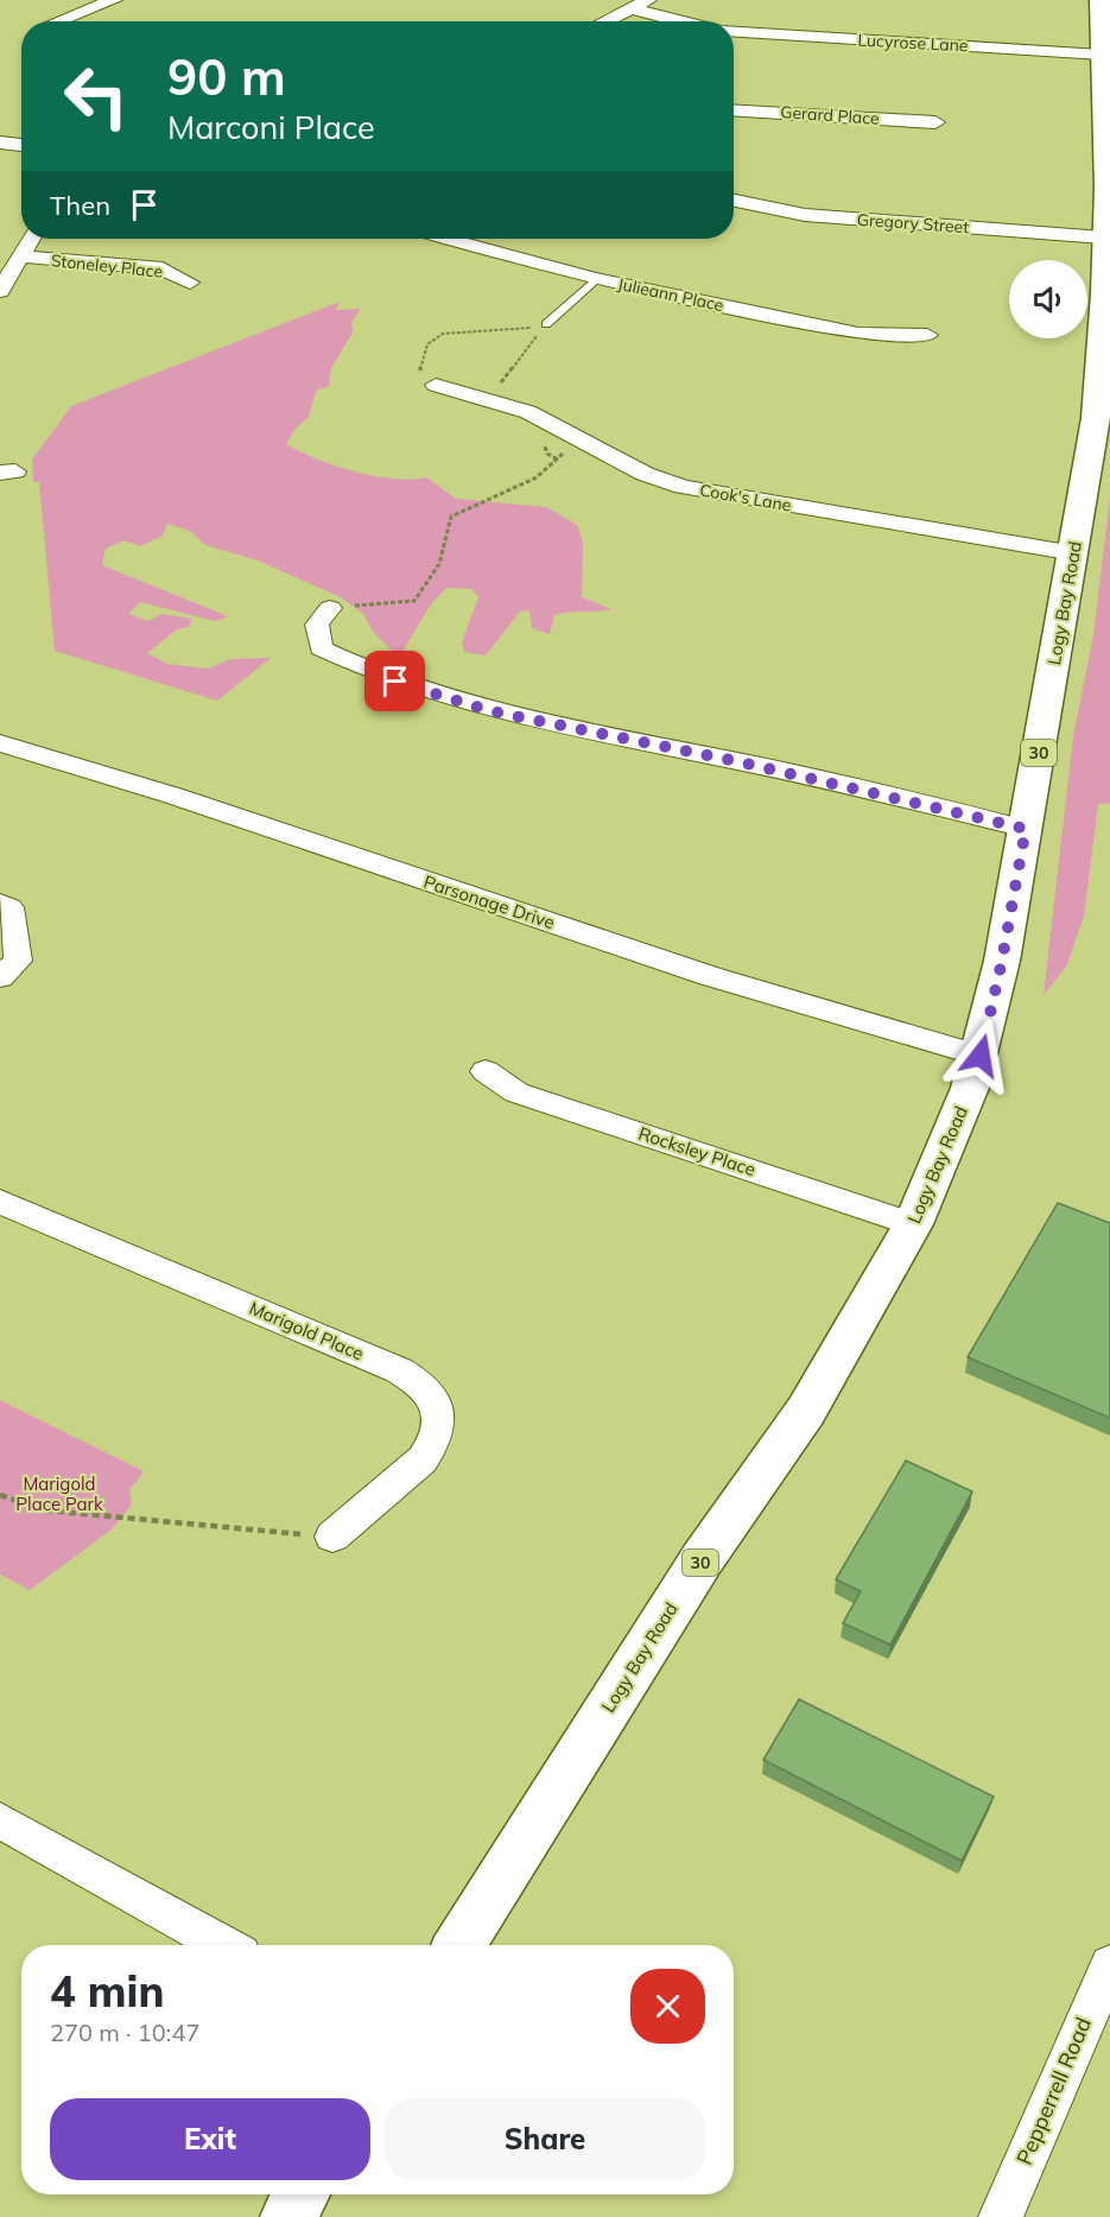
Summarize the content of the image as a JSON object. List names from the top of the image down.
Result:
{
  "streets": {
    "main road": ["Logy Bay Road", "30"],
    "street": [
      "Lucyrose Lane",
      "Gerard Place",
      "Gregory Street",
      "Stoneley Place",
      "Julieann Place",
      "Cook's Lane",
      "Parsonage Drive",
      "Rocksley Place",
      "Marigold Place",
      "Pepperrell Road"
    ]
  },
  "crossings": [
    ["Lucyrose Lane", "Logy Bay Road"],
    ["Gregory Street", "Logy Bay Road"],
    ["Cook's Lane", "Logy Bay Road"],
    ["Logy Bay Road", "Parsonage Drive"],
    ["Logy Bay Road", "Rocksley Place"]
  ],
  "parks": ["Marigold Place Park"],
  "page": {
    "turn": ["90 m", "Marconi Place"],
    "then": "Then",
    "heading": ["4 min", "270 m · 10:47"],
    "buttons": ["Exit", "Share"]
  }
}
